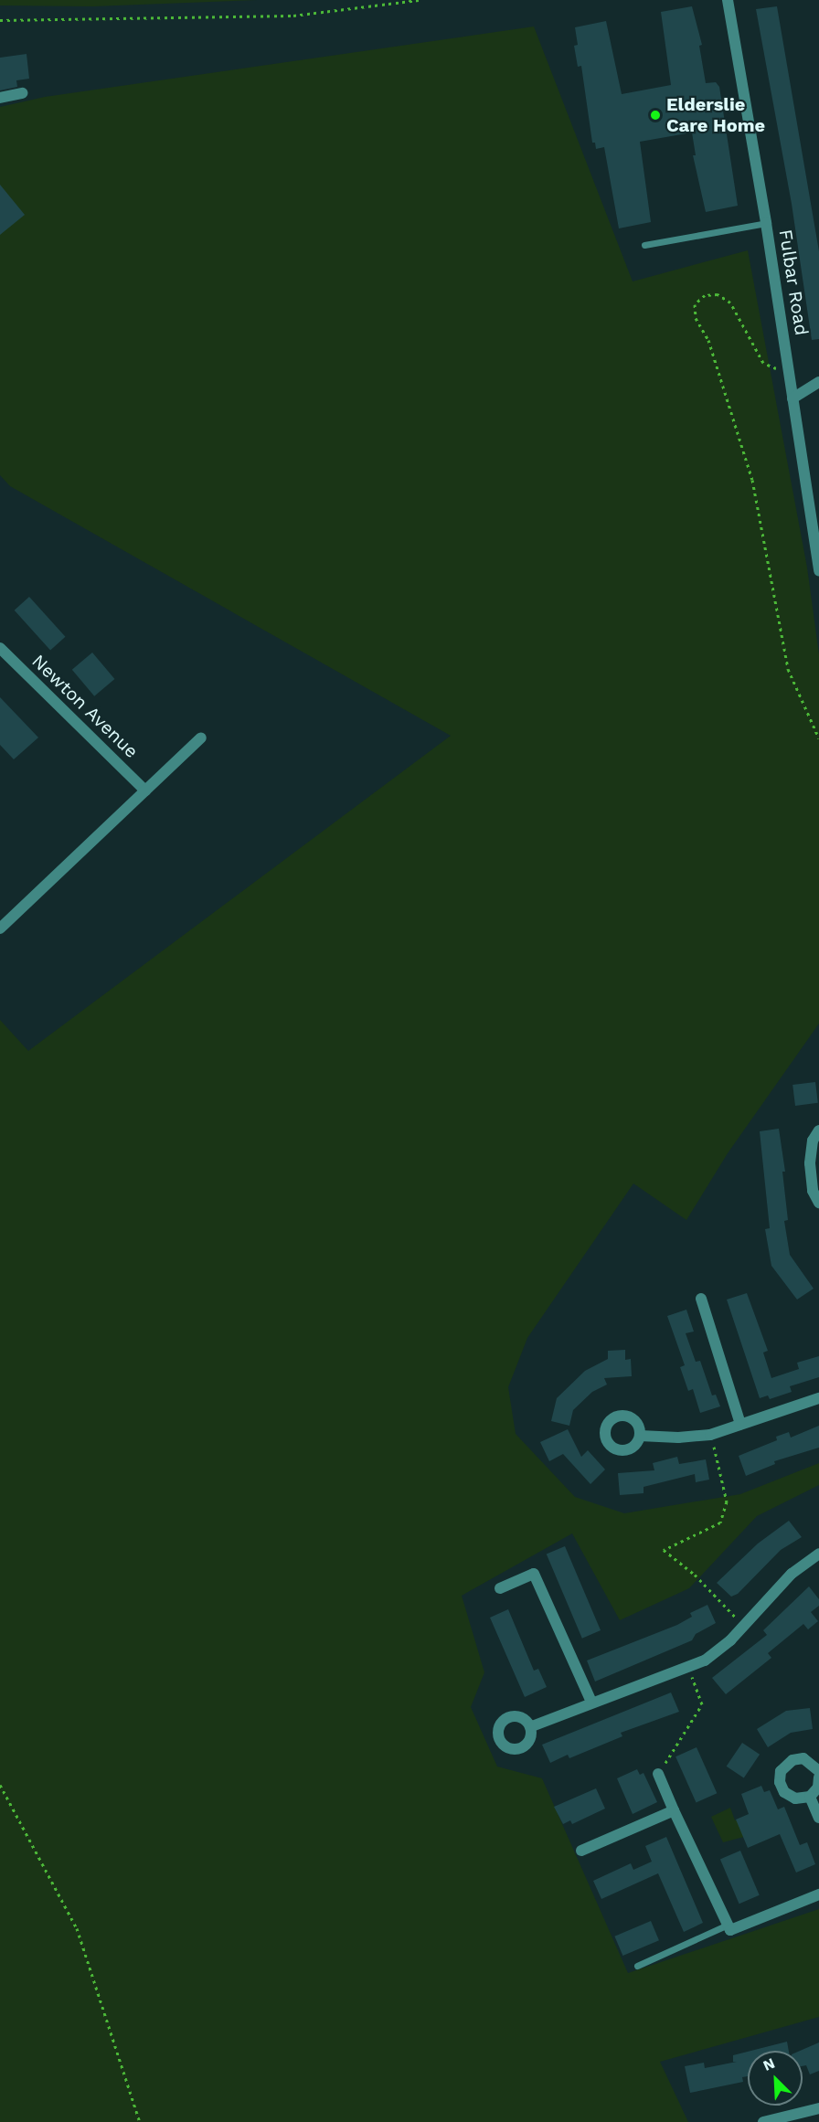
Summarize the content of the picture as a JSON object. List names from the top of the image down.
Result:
{
  "streets": {
    "street": ["Fulbar Road", "Newton Avenue"]
  },
  "places": ["Elderslie Care Home"],
  "north": "top left"
}
